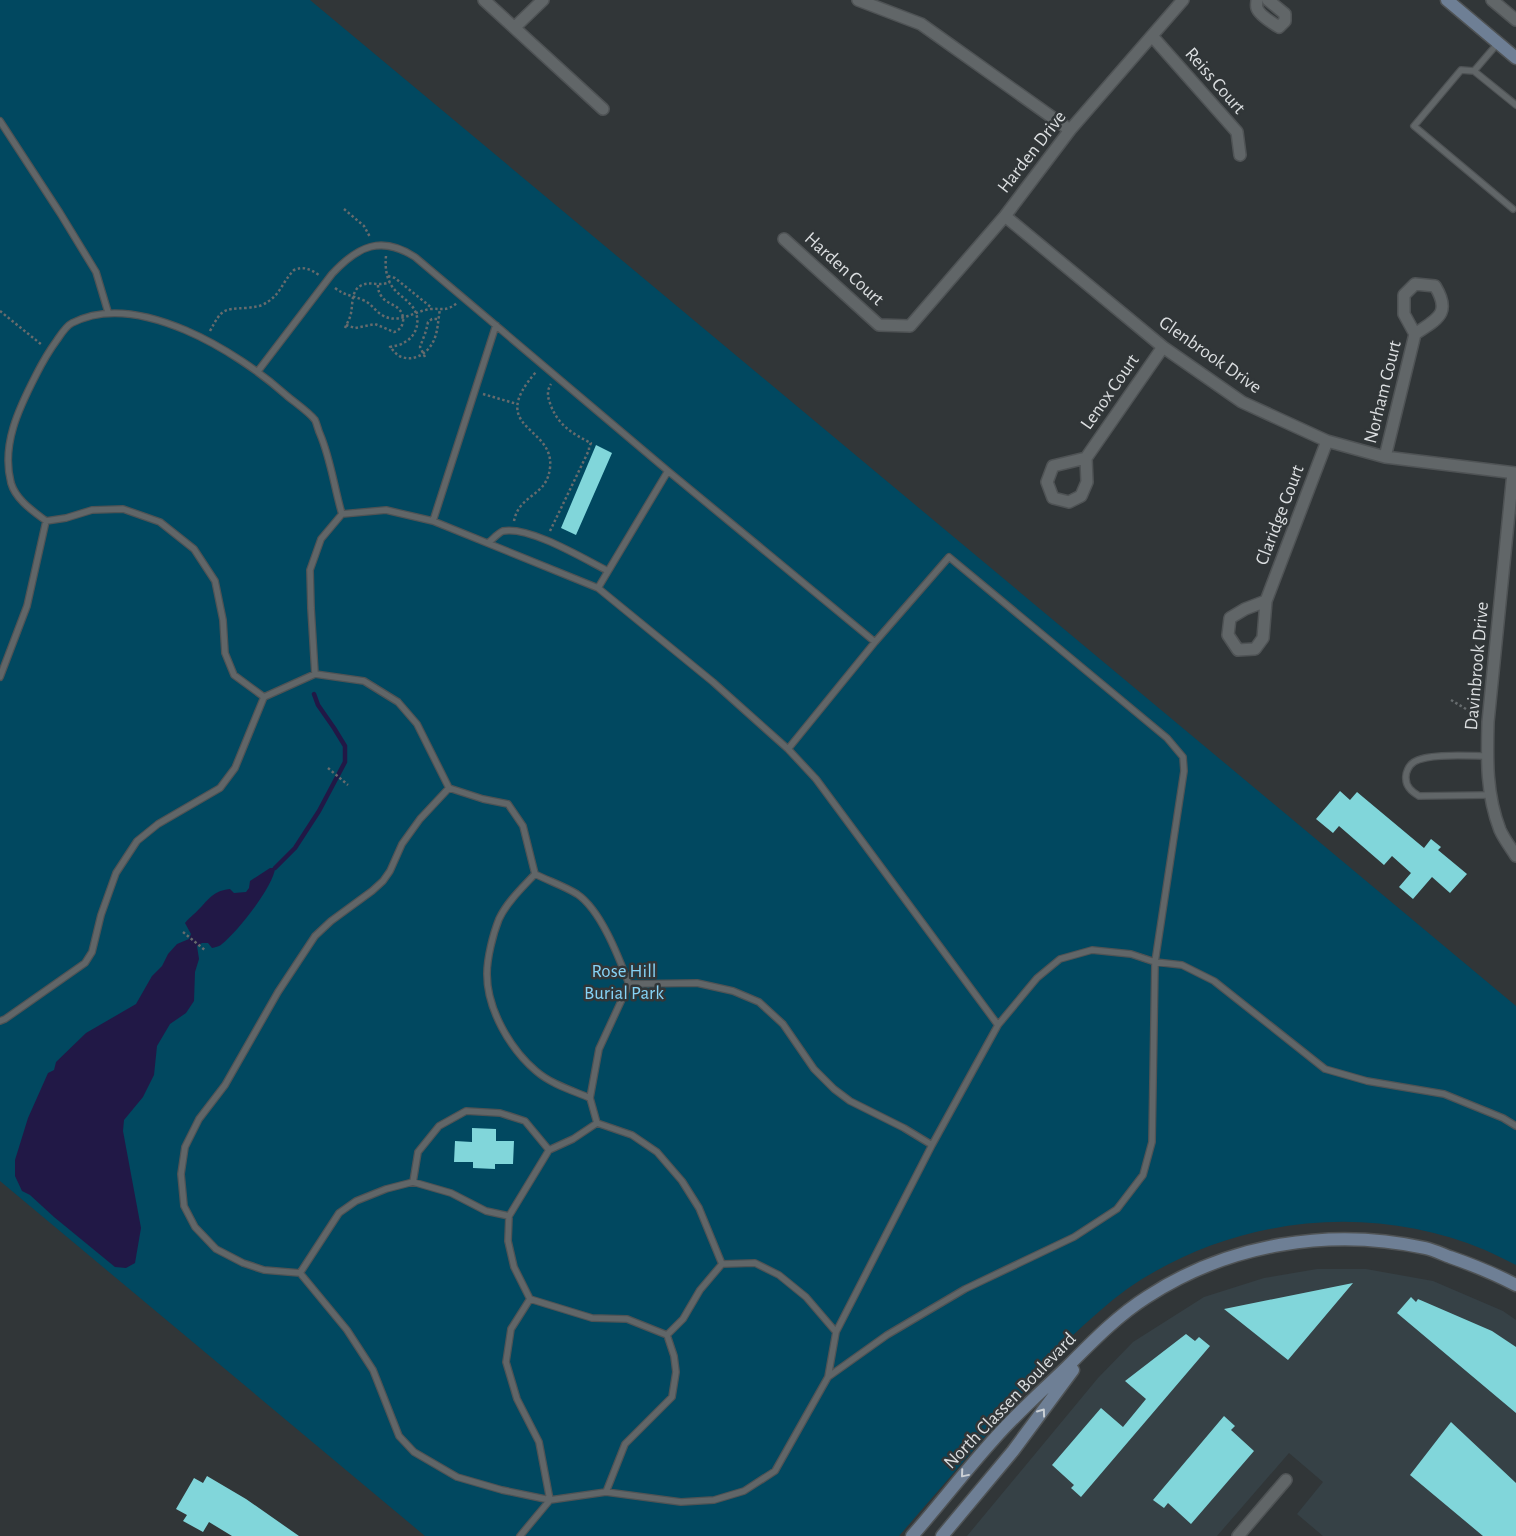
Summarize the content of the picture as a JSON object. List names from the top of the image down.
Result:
{
  "streets": {
    "main road": ["North Classen Boulevard"],
    "street": [
      "Reiss Court",
      "Harden Drive",
      "Harden Court",
      "Glenbrook Drive",
      "Lenox Court",
      "Norham Court",
      "Claridge Court",
      "Davinbrook Drive"
    ]
  },
  "crossings": [
    ["Reiss Court", "Harden Drive"],
    ["Harden Drive", "Harden Court"],
    ["Harden Drive", "Glenbrook Drive"],
    ["Glenbrook Drive", "Lenox Court"],
    ["Glenbrook Drive", "Norham Court"],
    ["Glenbrook Drive", "Claridge Court"],
    ["Glenbrook Drive", "Davinbrook Drive"]
  ],
  "parks": ["Rose Hill Burial Park"]
}
